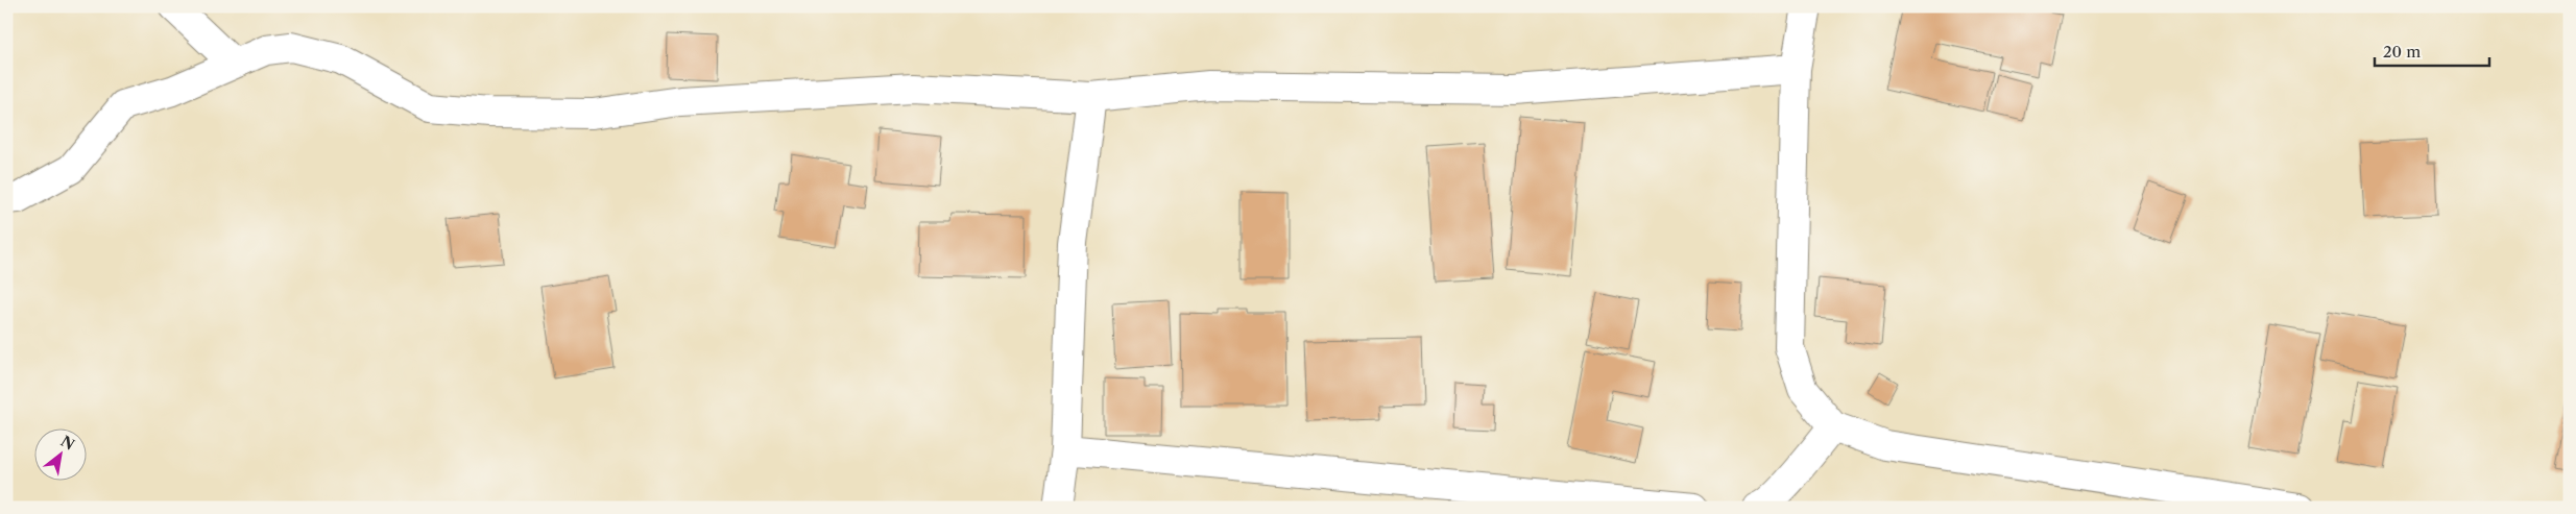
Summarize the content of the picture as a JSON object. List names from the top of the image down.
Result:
{
  "scale_bar": "20 m",
  "north": "top right"
}
